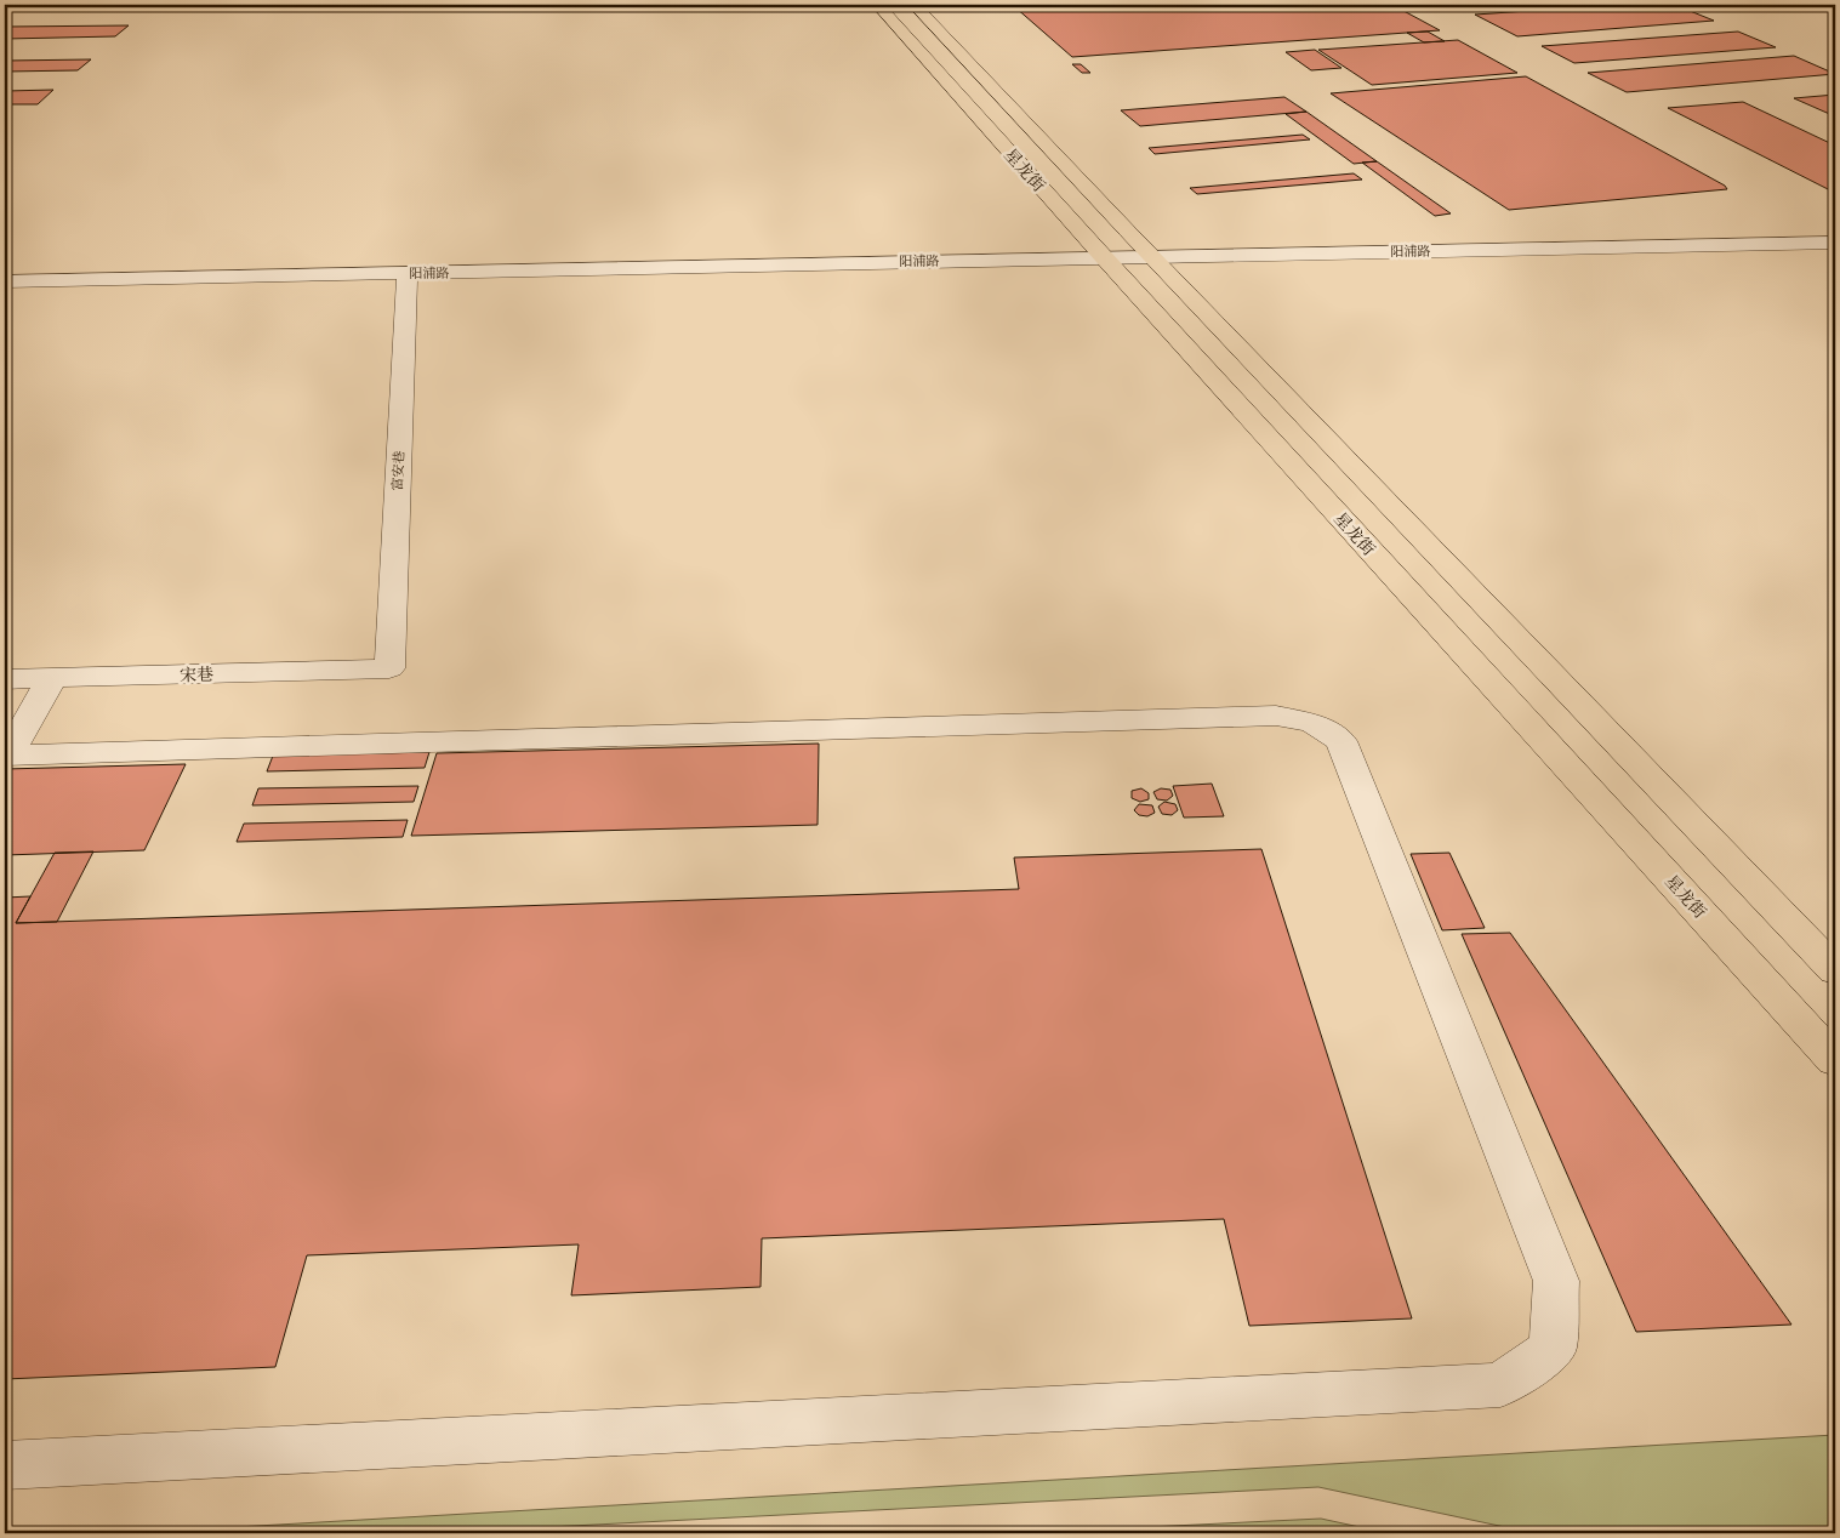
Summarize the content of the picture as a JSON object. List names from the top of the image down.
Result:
{
  "streets": {
    "main road": ["星龙街"],
    "street": ["阳浦路", "富安巷", "宋巷"]
  },
  "crossings": [
    ["星龙街", "阳浦路"],
    ["阳浦路", "富安巷"],
    ["富安巷", "宋巷"]
  ]
}
